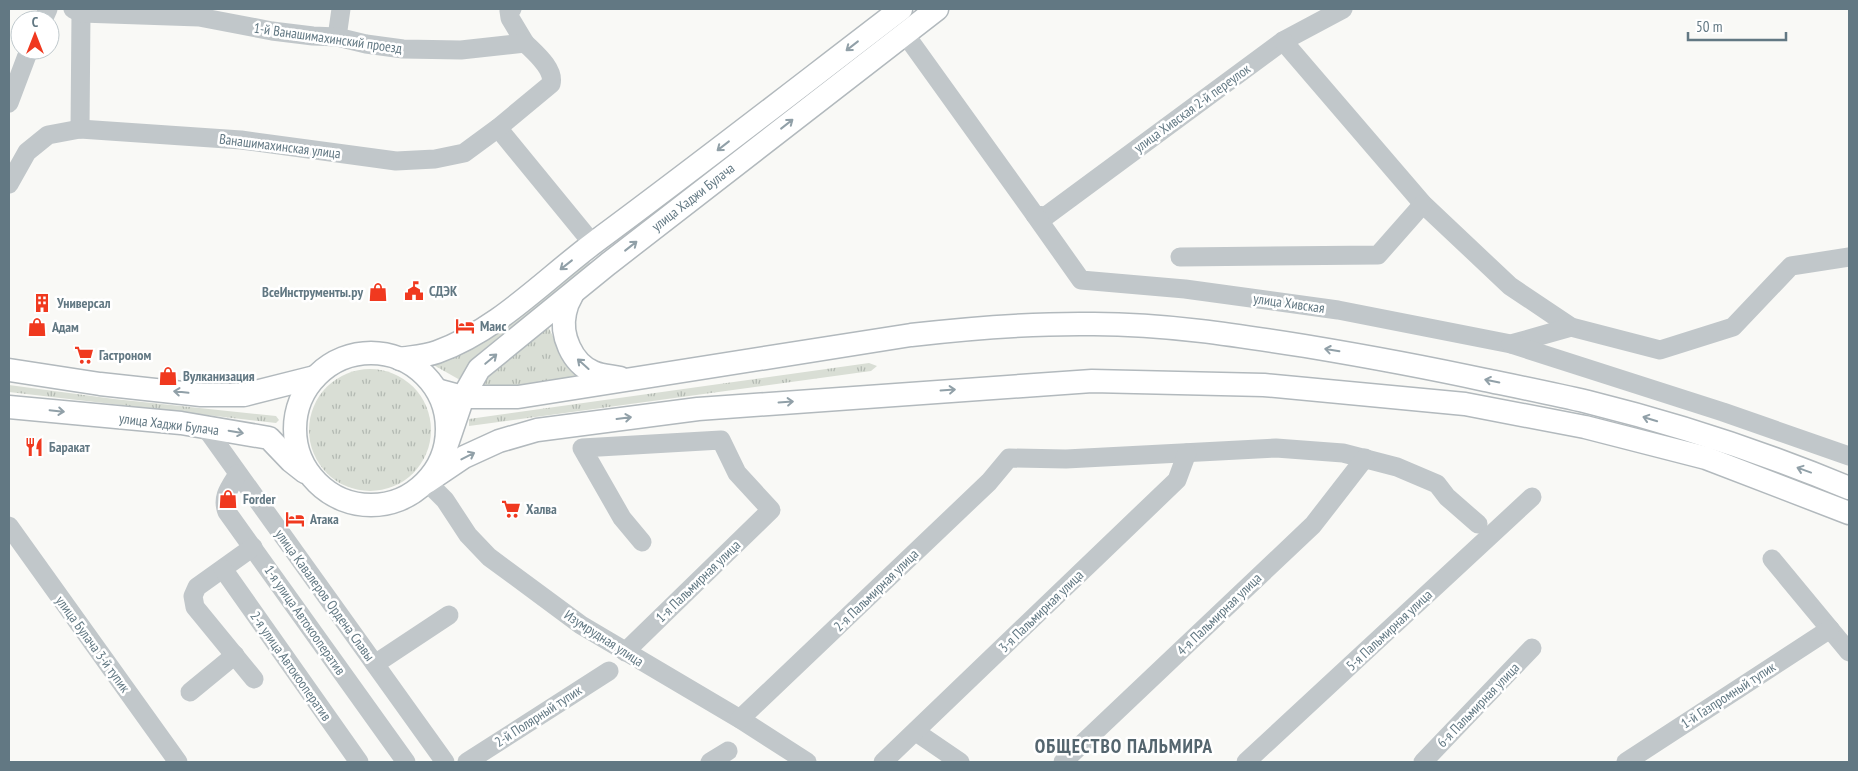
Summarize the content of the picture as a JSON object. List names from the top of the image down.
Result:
{
  "streets": {
    "main road": ["улица Хаджи Булача"],
    "street": [
      "1-й Ванашимахинский проезд",
      "улица Хивская 2-й переулок",
      "Ванашимахинская улица",
      "улица Хивская",
      "1-я Пальмирная улица",
      "2-я Пальмирная улица",
      "улица Кавалеров Ордена Славы",
      "3-я Пальмирная улица",
      "4-я Пальмирная улица",
      "1-я улица Автокооператив",
      "5-я Пальмирная улица",
      "Изумрудная улица",
      "улица Булача 3-й тупик",
      "2-я улица Автокооператив",
      "1-й Газпромный тупик",
      "6-я Пальмирная улица",
      "2-й Полярный тупик"
    ]
  },
  "crossings": [
    ["1-й Ванашимахинский проезд", "Ванашимахинская улица"],
    ["улица Хивская 2-й переулок", "улица Хивская"],
    ["улица Хаджи Булача", "улица Кавалеров Ордена Славы"],
    ["улица Хаджи Булача", "Изумрудная улица"],
    ["1-я Пальмирная улица", "Изумрудная улица"],
    ["2-я Пальмирная улица", "3-я Пальмирная улица"],
    ["2-я Пальмирная улица", "Изумрудная улица"],
    ["улица Кавалеров Ордена Славы", "1-я улица Автокооператив"]
  ],
  "districts": ["ОБЩЕСТВО ПАЛЬМИРА"],
  "places": {
    "public building": ["СДЭК"],
    "shop": [
      "ВсеИнструменты.ру",
      "Адам",
      "Вулканизация",
      "Forder"
    ],
    "building": ["Универсал"],
    "hotel": ["Маис", "Атака"],
    "supermarket": ["Гастроном", "Халва"],
    "restaurant": ["Баракат"]
  },
  "scale_bar": "50 m",
  "north": "top"
}
